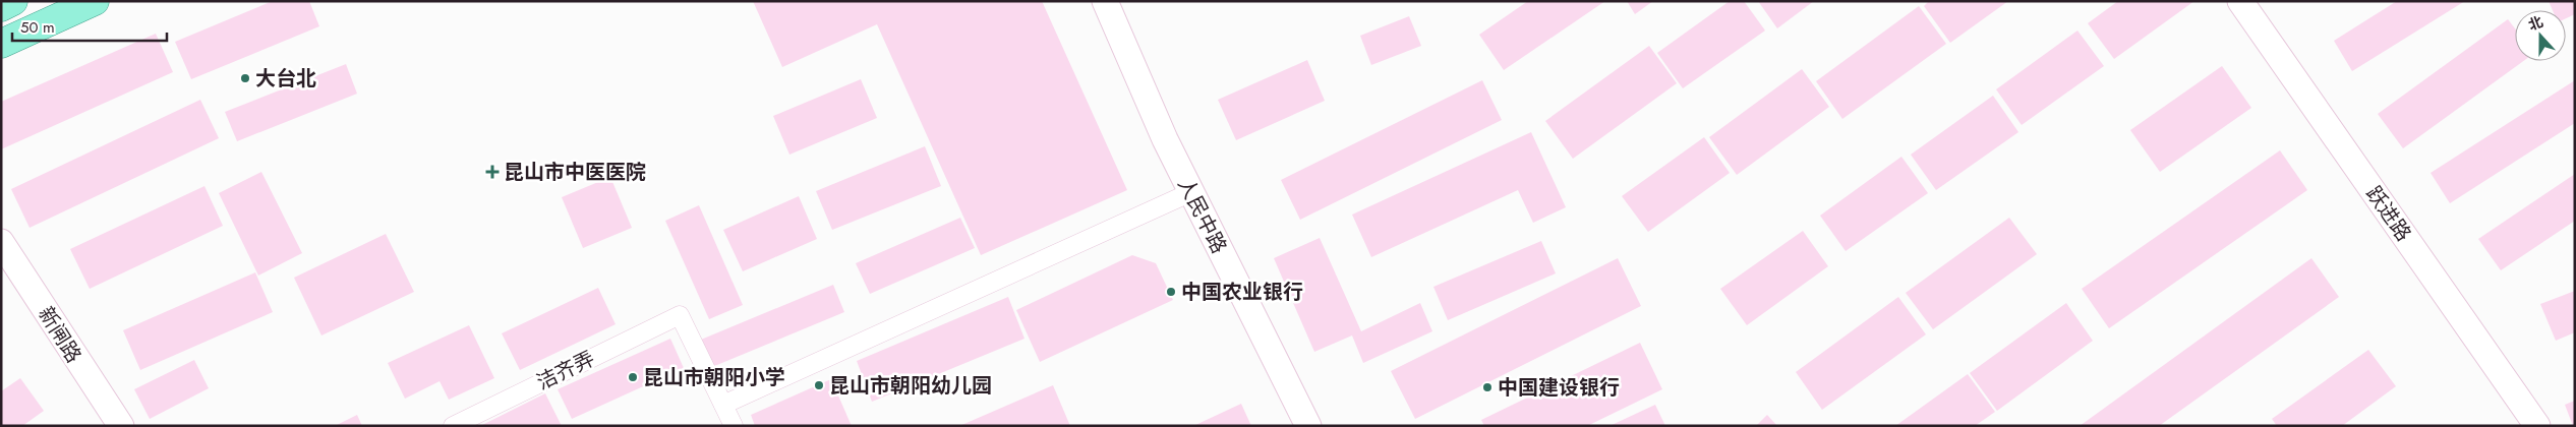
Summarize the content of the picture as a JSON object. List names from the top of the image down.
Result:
{
  "streets": {
    "street": [
      "跃进路",
      "人民中路",
      "新闸路",
      "洁齐弄"
    ]
  },
  "places": {
    "other": [
      "大台北",
      "中国农业银行",
      "昆山市朝阳小学",
      "昆山市朝阳幼儿园",
      "中国建设银行"
    ],
    "health": ["昆山市中医医院"]
  },
  "scale_bar": "50 m",
  "north": "top"
}
